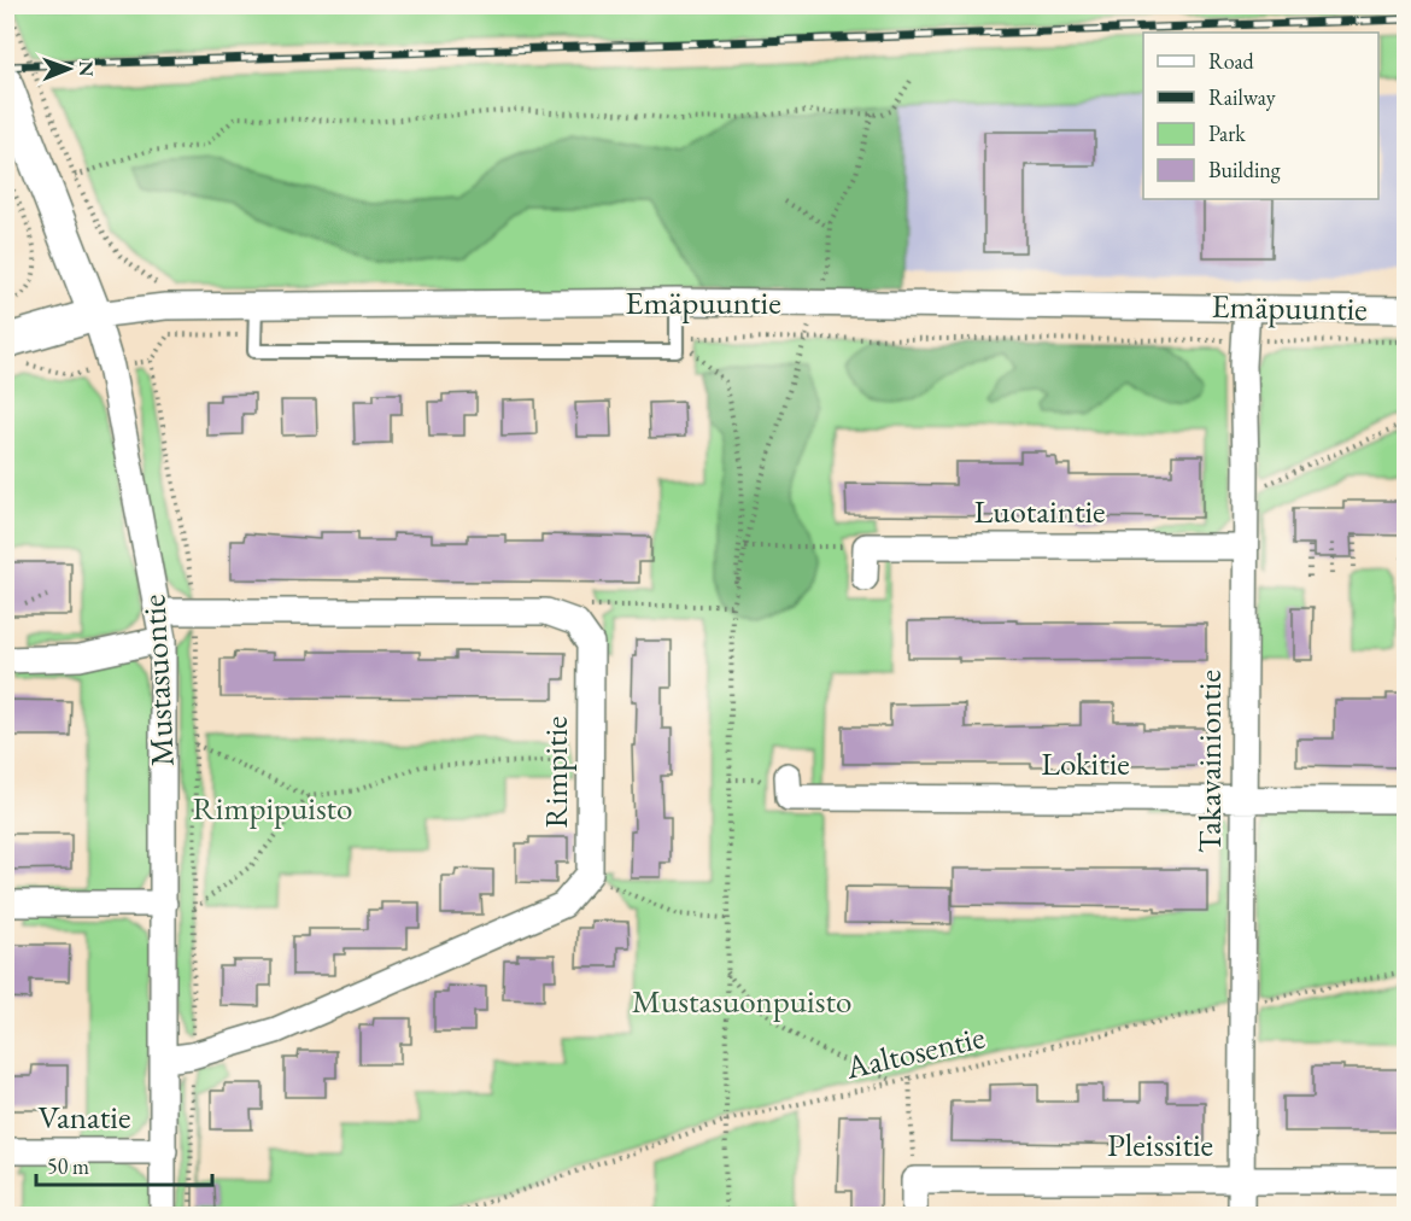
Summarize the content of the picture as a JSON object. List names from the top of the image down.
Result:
{
  "streets": {
    "street": [
      "Emäpuuntie",
      "Luotaintie",
      "Mustasuontie",
      "Takavainiontie",
      "Lokitie",
      "Rimpitie",
      "Vanatie",
      "Pleissitie"
    ],
    "path": ["Aaltosentie"]
  },
  "crossings": [
    ["Emäpuuntie", "Mustasuontie"],
    ["Emäpuuntie", "Takavainiontie"],
    ["Luotaintie", "Takavainiontie"],
    ["Mustasuontie", "Rimpitie"],
    ["Mustasuontie", "Vanatie"],
    ["Takavainiontie", "Lokitie"],
    ["Takavainiontie", "Aaltosentie"],
    ["Takavainiontie", "Pleissitie"]
  ],
  "parks": ["Rimpipuisto", "Mustasuonpuisto"],
  "legend": [
    "Road",
    "Railway",
    "Park",
    "Building"
  ],
  "scale_bar": "50 m",
  "north": "right"
}
